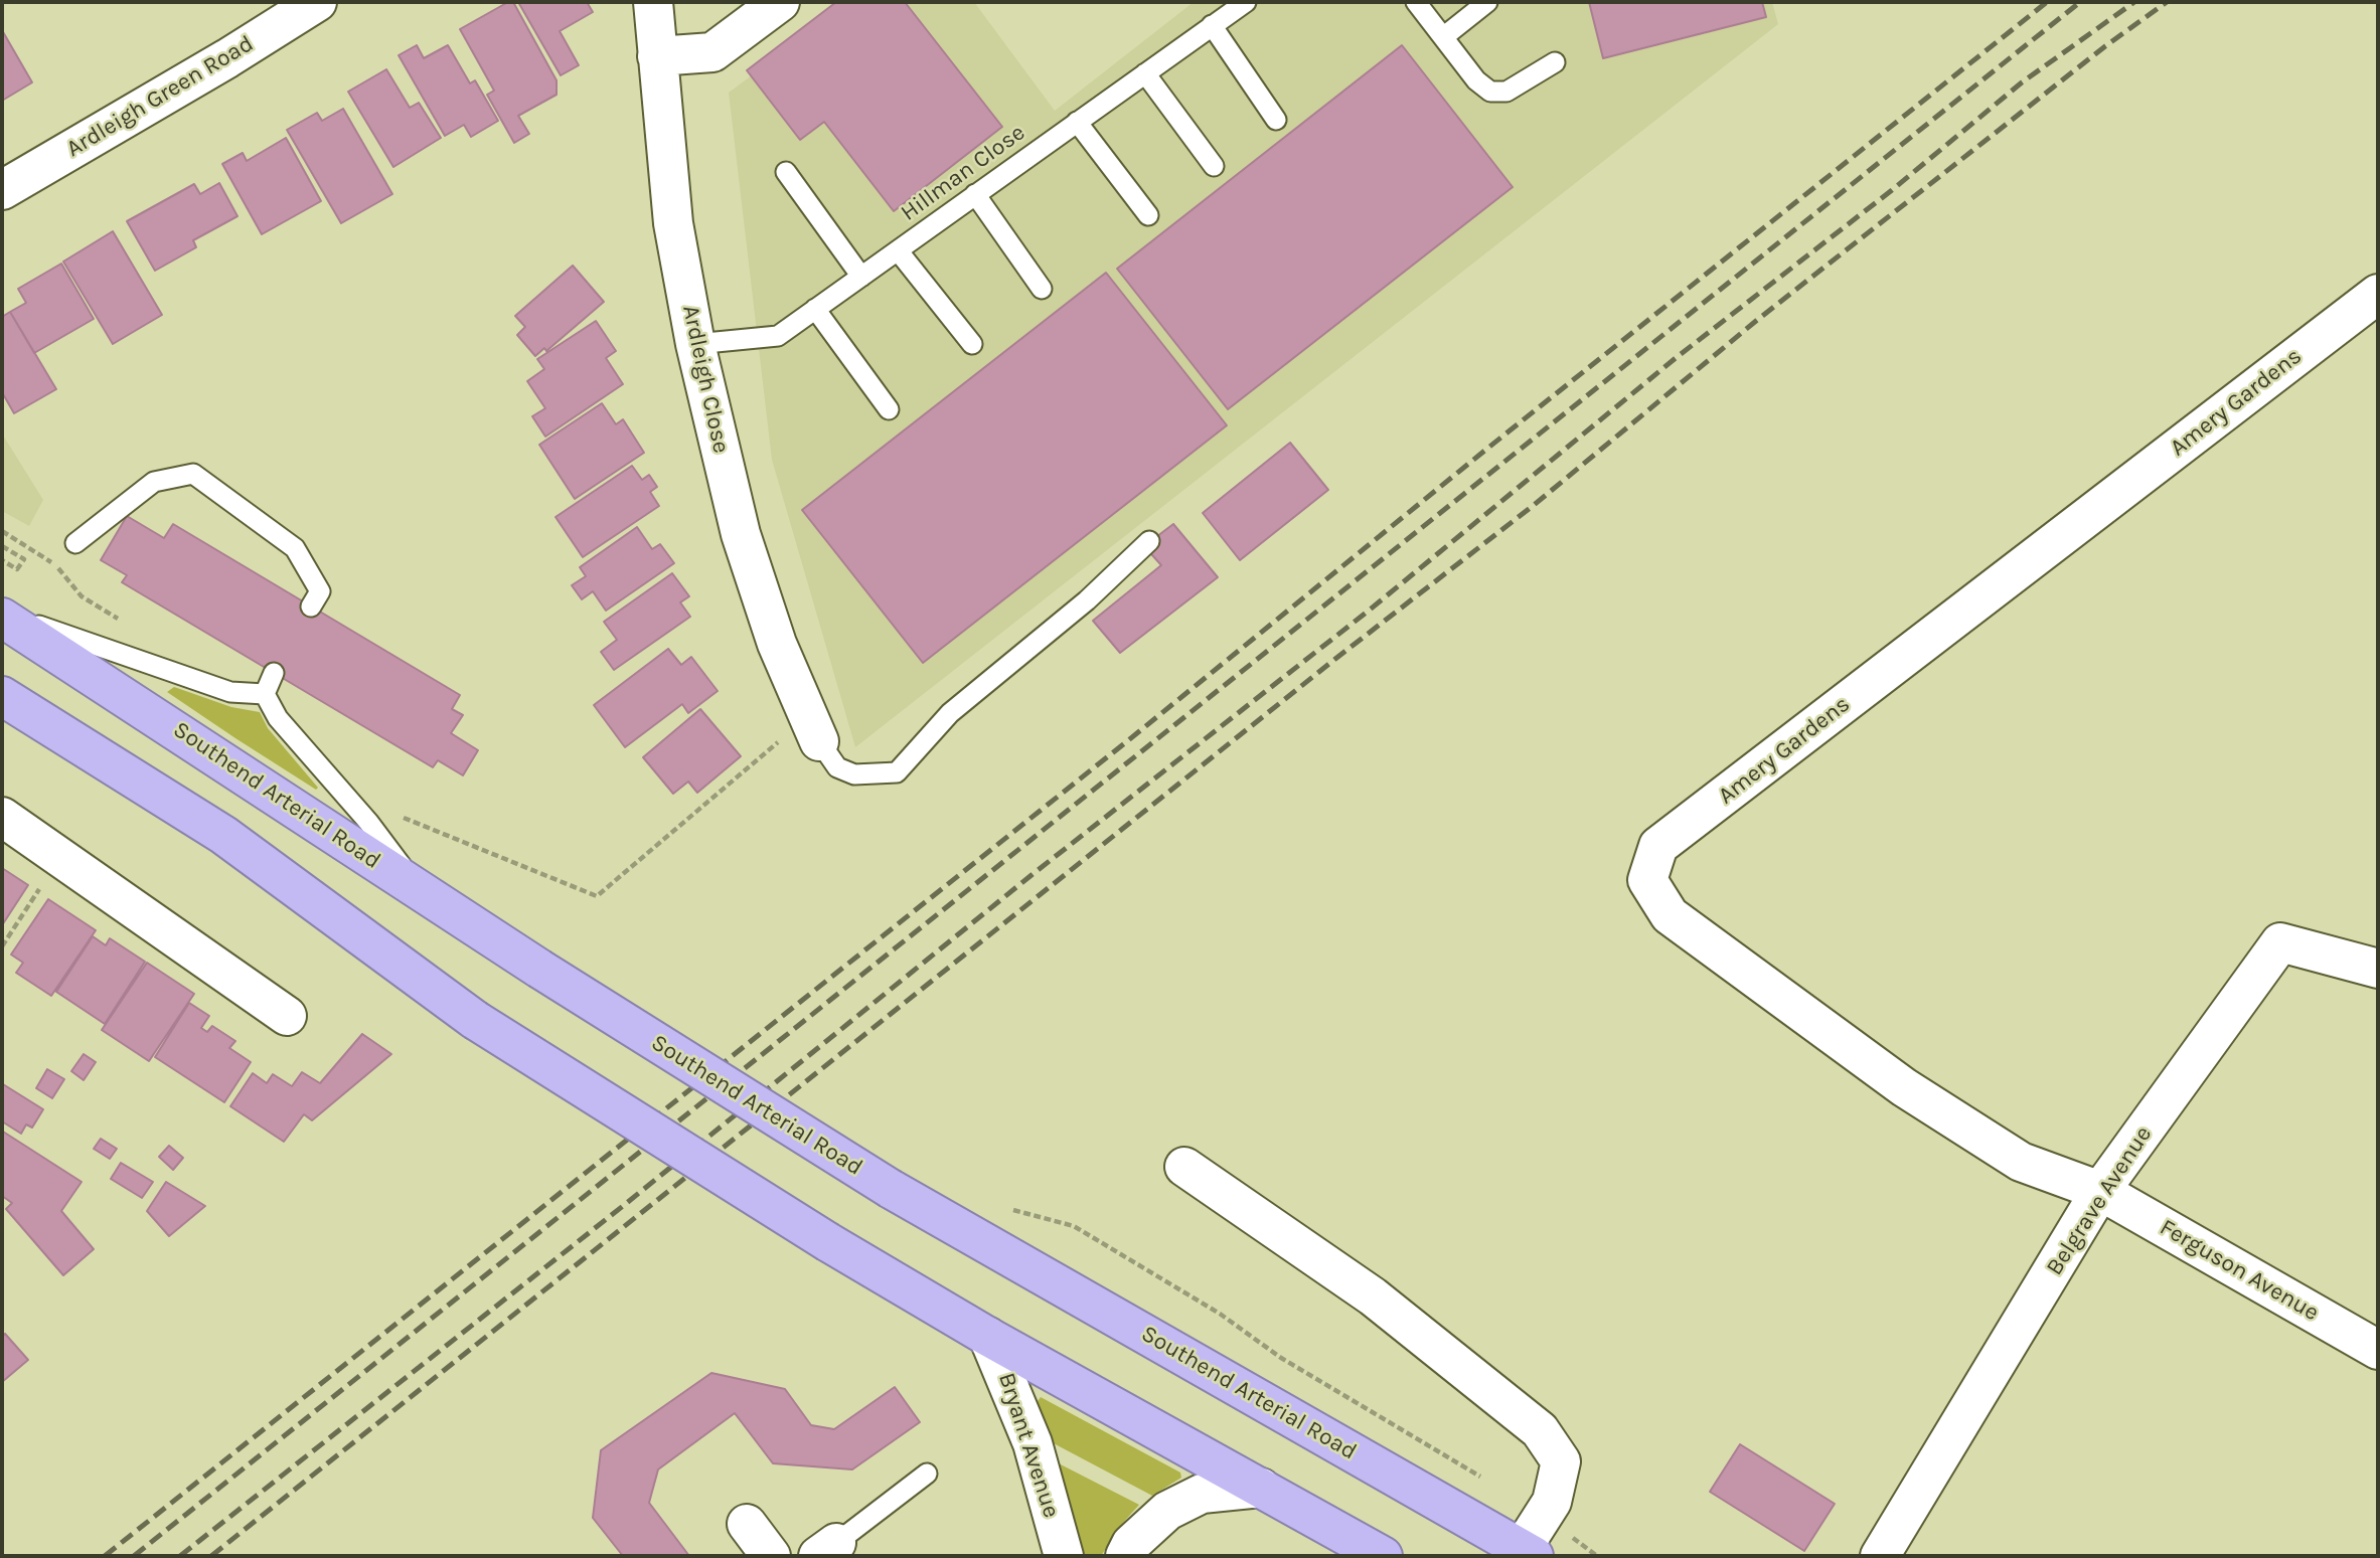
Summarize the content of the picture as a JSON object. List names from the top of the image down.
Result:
{
  "streets": {
    "highway": ["Southend Arterial Road"],
    "street": [
      "Ardleigh Green Road",
      "Ardleigh Close",
      "Amery Gardens",
      "Belgrave Avenue",
      "Ferguson Avenue",
      "Bryant Avenue"
    ],
    "lane": ["Hillman Close"]
  },
  "crossings": [
    ["Hillman Close", "Ardleigh Close"],
    ["Amery Gardens", "Belgrave Avenue"],
    ["Amery Gardens", "Ferguson Avenue"],
    ["Belgrave Avenue", "Ferguson Avenue"]
  ]
}
